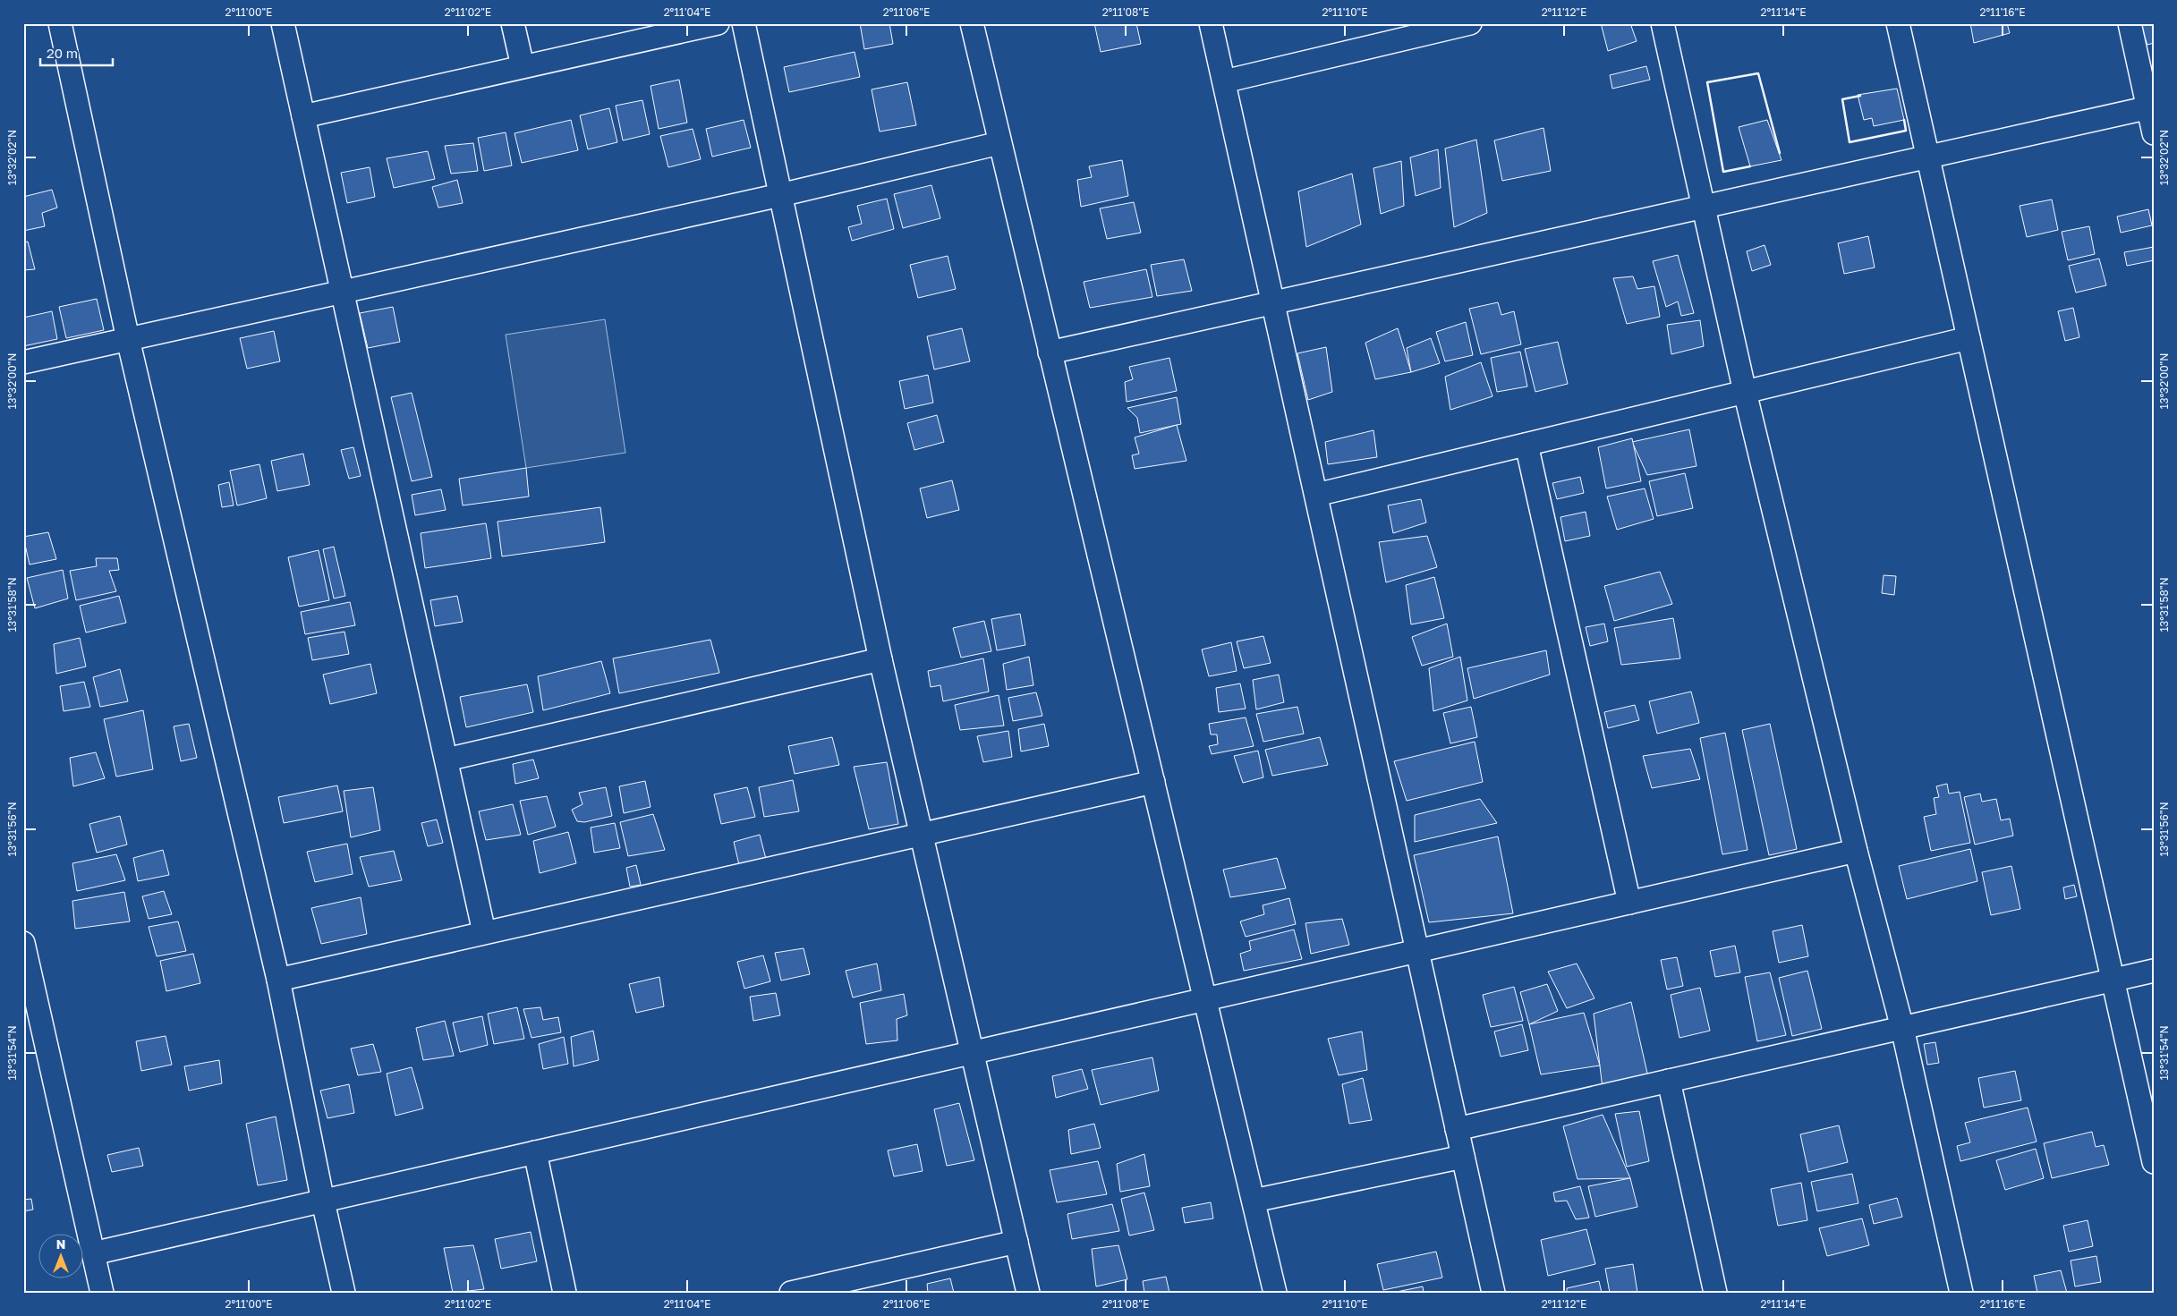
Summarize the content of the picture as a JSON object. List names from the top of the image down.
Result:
{
  "scale_bar": "20 m",
  "north": "top",
  "coordinates": [
    "2°11'00\"E",
    "2°11'02\"E",
    "2°11'04\"E",
    "2°11'06\"E",
    "2°11'08\"E",
    "2°11'10\"E",
    "2°11'12\"E",
    "2°11'14\"E",
    "2°11'16\"E",
    "13°32'02\"N",
    "13°32'00\"N",
    "13°31'58\"N",
    "13°31'56\"N",
    "13°31'54\"N"
  ]
}
